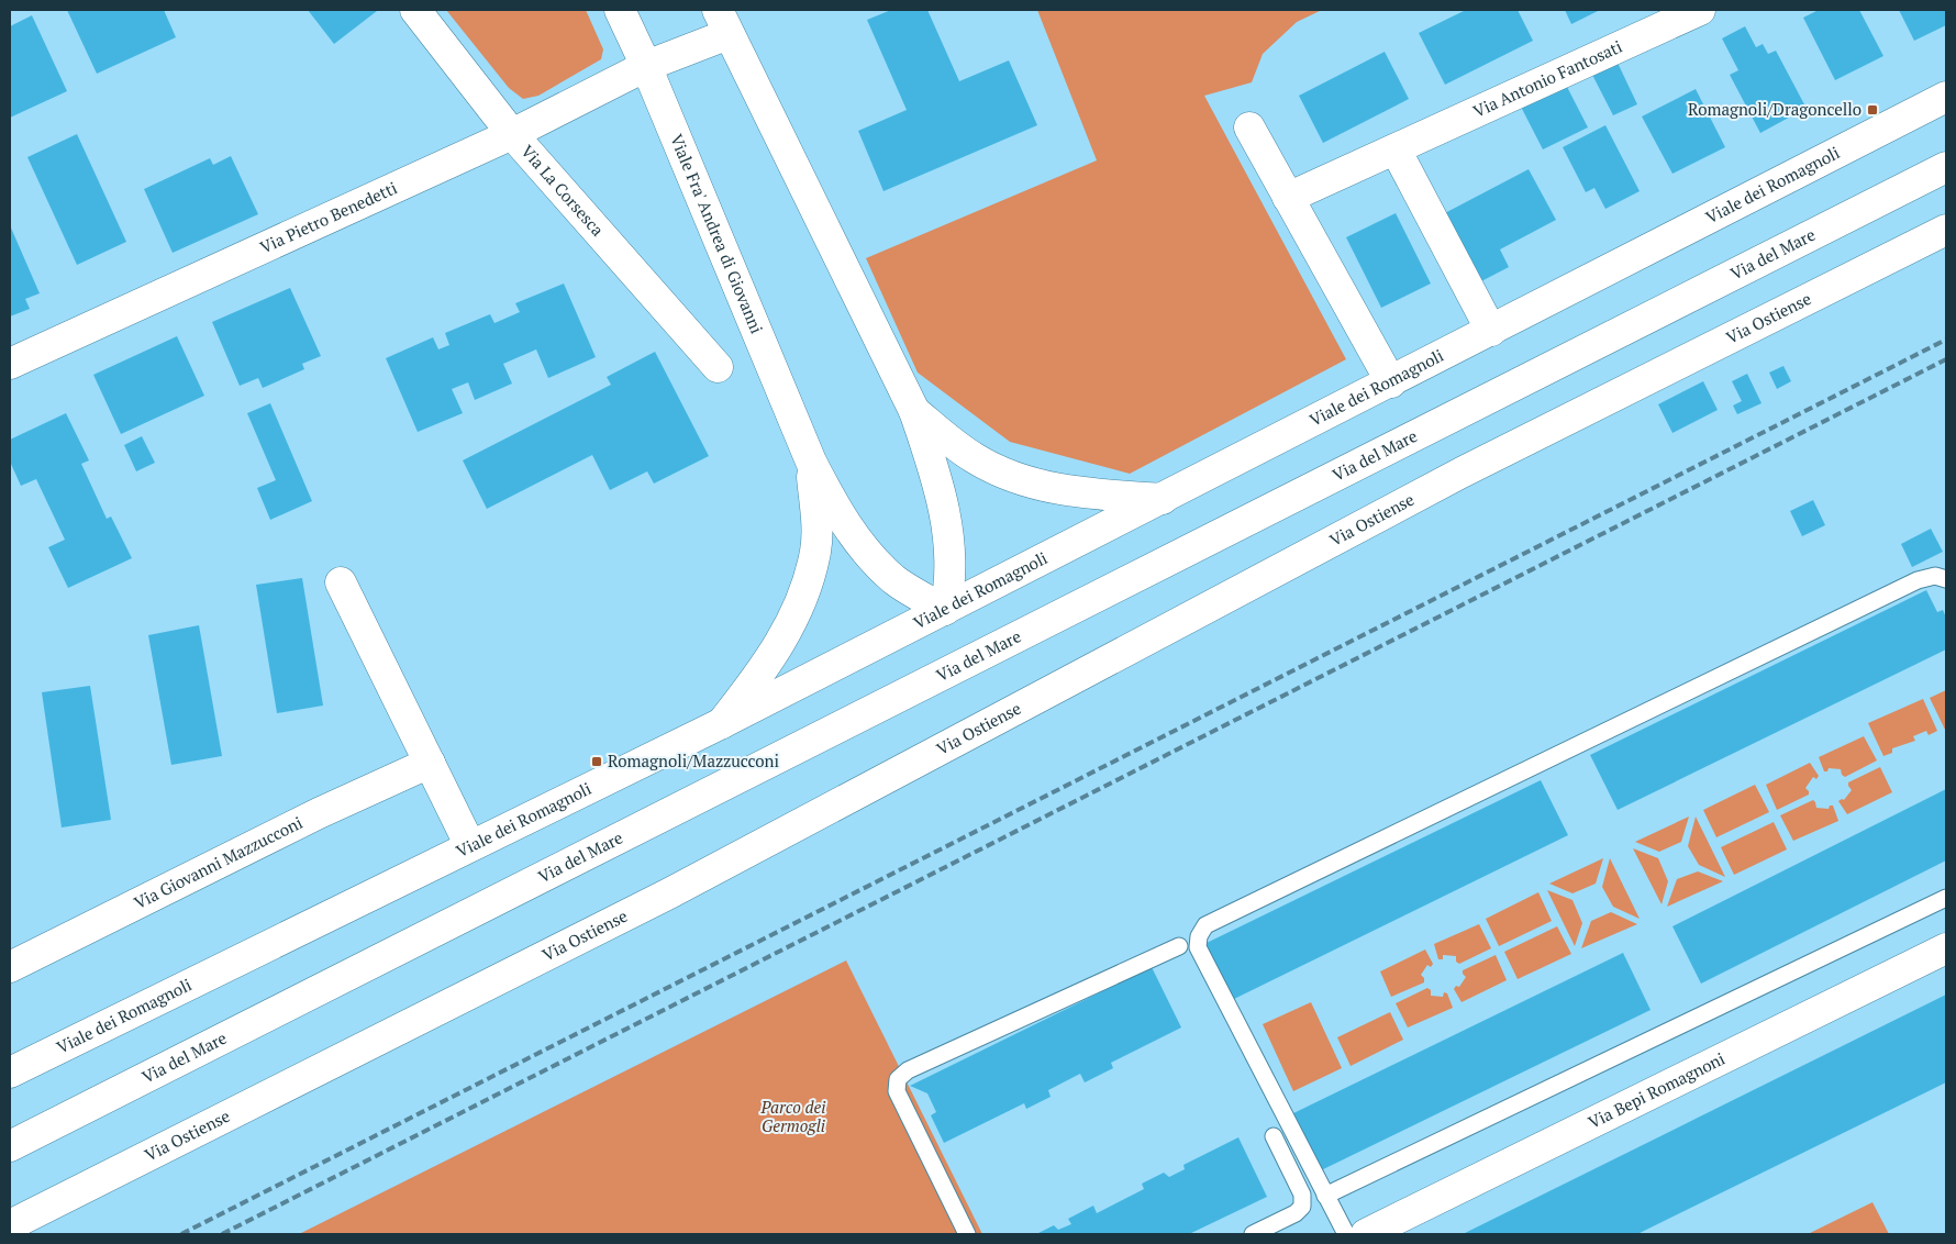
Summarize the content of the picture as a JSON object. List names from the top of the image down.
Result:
{
  "streets": {
    "main road": [
      "Via Antonio Fantosati",
      "Viale dei Romagnoli",
      "Via La Corsesca",
      "Via Pietro Benedetti",
      "Viale Fra' Andrea di Giovanni",
      "Via del Mare",
      "Via Ostiense",
      "Via Giovanni Mazzucconi",
      "Via Bepi Romagnoni"
    ]
  },
  "crossings": [
    ["Viale dei Romagnoli", "Viale Fra' Andrea di Giovanni"],
    ["Via La Corsesca", "Via Pietro Benedetti"],
    ["Via Pietro Benedetti", "Viale Fra' Andrea di Giovanni"]
  ],
  "parks": ["Parco dei Germogli"],
  "places": {
    "transit": ["Romagnoli/Dragoncello", "Romagnoli/Mazzucconi"]
  }
}
